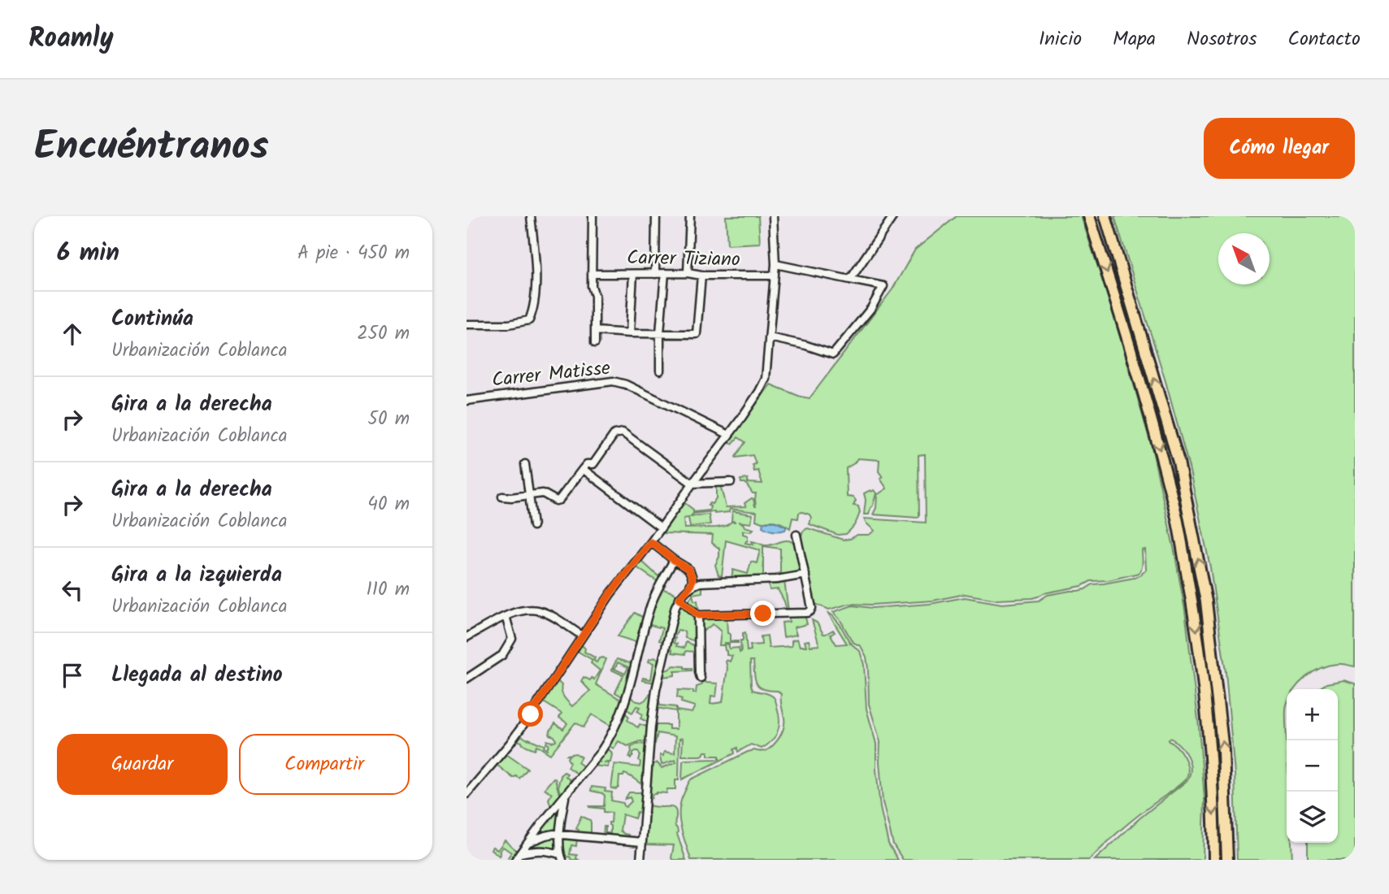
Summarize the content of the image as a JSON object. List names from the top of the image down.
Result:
{
  "streets": {
    "street": ["Carrer Tiziano", "Carrer Matisse"]
  },
  "north": "top left",
  "page": {
    "header": "Roamly",
    "nav": [
      "Inicio",
      "Mapa",
      "Nosotros",
      "Contacto"
    ],
    "title": "Encuéntranos",
    "buttons": [
      "Cómo llegar",
      ["Guardar", "Compartir"]
    ],
    "heading": ["6 min", "A pie · 450 m"],
    "list": [
      ["Continúa", "Urbanización Coblanca", "250 m"],
      ["Gira a la derecha", "Urbanización Coblanca", "50 m"],
      ["Gira a la derecha", "Urbanización Coblanca", "40 m"],
      ["Gira a la izquierda", "Urbanización Coblanca", "110 m"],
      "Llegada al destino"
    ],
    "map_buttons": ["+", "−"]
  }
}
